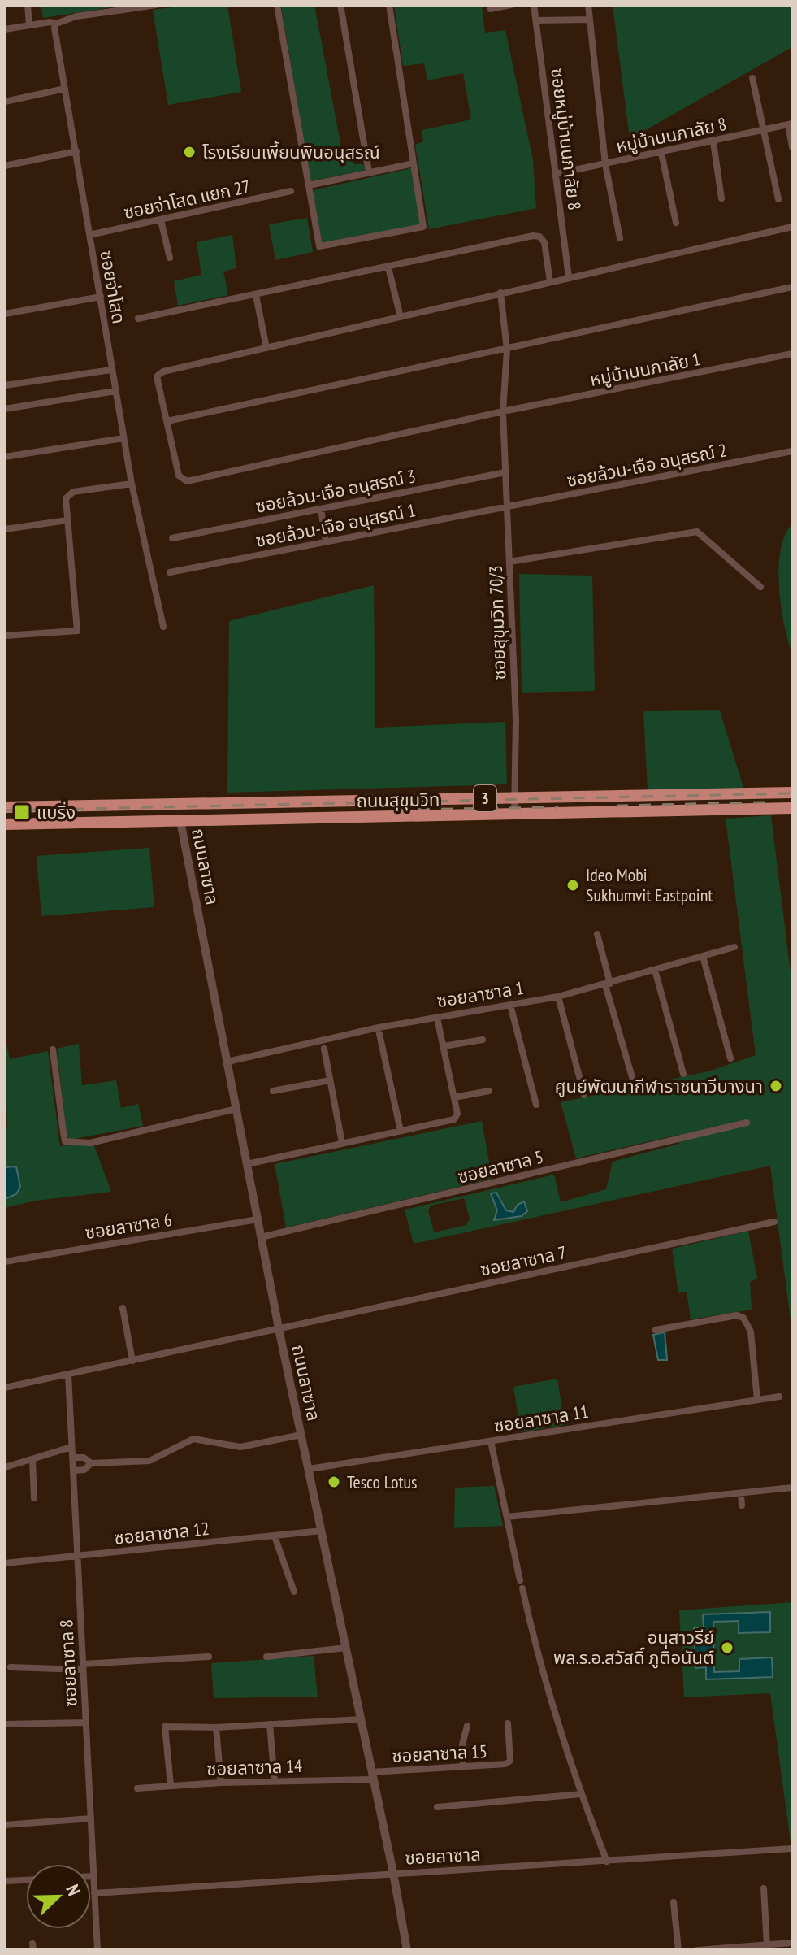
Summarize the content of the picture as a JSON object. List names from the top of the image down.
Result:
{
  "streets": {
    "highway": ["3", "ถนนสุขุมวิท"],
    "street": [
      "หมู่บ้านนภาลัย 8",
      "ซอยหมู่บ้านนภาลัย 8",
      "ซอยจ่าโสด แยก 27",
      "ซอยจ่าโสด",
      "หมู่บ้านนภาลัย 1",
      "ซอยล้วน-เจือ อนุสรณ์ 2",
      "ซอยล้วน-เจือ อนุสรณ์ 3",
      "ซอยล้วน-เจือ อนุสรณ์ 1",
      "ซอยสุขุมวิท 70/3",
      "ถนนลาซาล",
      "ซอยลาซาล 1",
      "ซอยลาซาล 5",
      "ซอยลาซาล 6",
      "ซอยลาซาล 7",
      "ซอยลาซาล 11",
      "ซอยลาซาล 12",
      "ซอยลาซาล 8",
      "ซอยลาซาล 15",
      "ซอยลาซาล 14",
      "ซอยลาซาล"
    ]
  },
  "crossings": [
    ["หมู่บ้านนภาลัย 8", "ซอยหมู่บ้านนภาลัย 8"],
    ["ซอยจ่าโสด แยก 27", "ซอยจ่าโสด"],
    ["หมู่บ้านนภาลัย 1", "ซอยสุขุมวิท 70/3"],
    ["ซอยล้วน-เจือ อนุสรณ์ 2", "ซอยล้วน-เจือ อนุสรณ์ 1"],
    ["ซอยล้วน-เจือ อนุสรณ์ 2", "ซอยสุขุมวิท 70/3"],
    ["ซอยล้วน-เจือ อนุสรณ์ 3", "ซอยสุขุมวิท 70/3"],
    ["ซอยล้วน-เจือ อนุสรณ์ 1", "ซอยสุขุมวิท 70/3"],
    ["ซอยสุขุมวิท 70/3", "ถนนสุขุมวิท"],
    ["ถนนสุขุมวิท", "ถนนลาซาล"],
    ["ถนนลาซาล", "ซอยลาซาล 1"],
    ["ถนนลาซาล", "ซอยลาซาล 5"],
    ["ถนนลาซาล", "ซอยลาซาล 6"],
    ["ถนนลาซาล", "ซอยลาซาล 7"],
    ["ถนนลาซาล", "ซอยลาซาล 11"],
    ["ถนนลาซาล", "ซอยลาซาล 12"],
    ["ถนนลาซาล", "ซอยลาซาล 15"],
    ["ถนนลาซาล", "ซอยลาซาล 14"],
    ["ถนนลาซาล", "ซอยลาซาล"],
    ["ซอยลาซาล 12", "ซอยลาซาล 8"],
    ["ซอยลาซาล 8", "ซอยลาซาล"],
    ["ซอยลาซาล 15", "ซอยลาซาล 14"]
  ],
  "places": {
    "other": [
      "โรงเรียนเพี้ยนพินอนุสรณ์",
      "Ideo Mobi Sukhumvit Eastpoint",
      "ศูนย์พัฒนากีฬาราชนาวีบางนา",
      "Tesco Lotus",
      "อนุสาวรีย์ พล.ร.อ.สวัสดิ์ ภูติอนันต์"
    ],
    "transit": ["แบริ่ง"]
  },
  "north": "top right"
}
